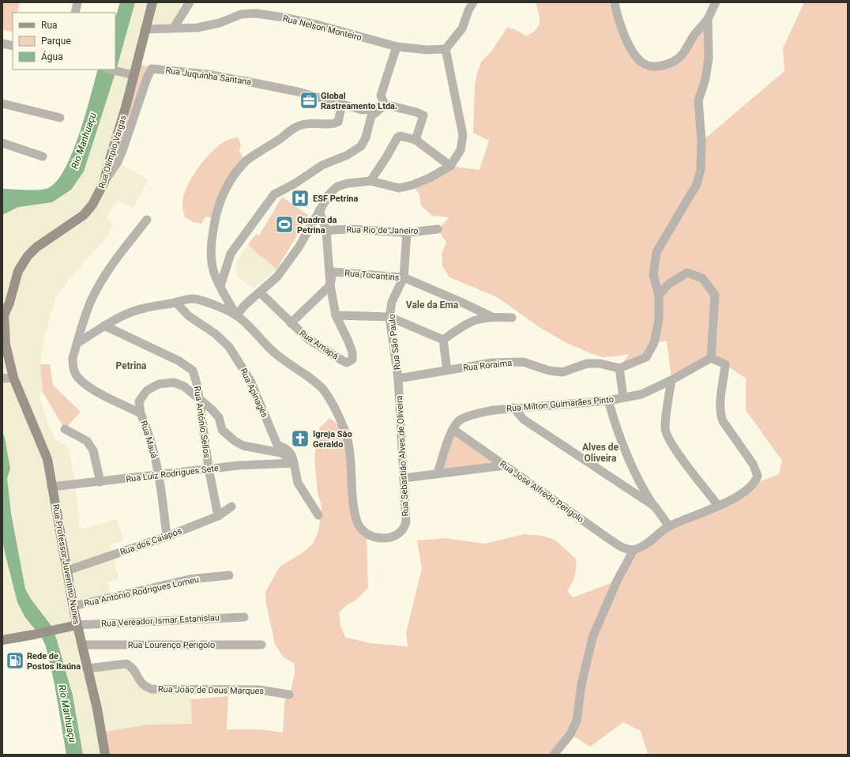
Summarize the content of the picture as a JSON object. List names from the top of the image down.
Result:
{
  "streets": {
    "street": [
      "Rua Nelson Monteiro",
      "Rua Juquinha Santana",
      "Rua Olímpio Vargas",
      "Rua Rio de Janeiro",
      "Rua Tocantins",
      "Rua São Paulo",
      "Rua Amapá",
      "Rua Roraima",
      "Rua Apinagés",
      "Rua Milton Guimarães Pinto",
      "Rua Antônio Sellos",
      "Rua Mauá",
      "Rua Sebastião Alves de Oliveira",
      "Rua Luiz Rodrigues Sete",
      "Rua José Alfredo Perígolo",
      "Rua dos Caiapós",
      "Rua Professor Juventino Nunes",
      "Rua Antônio Rodrigues Lomeu",
      "Rua Vereador Ismar Estanislau",
      "Rua Lourenço Perígolo",
      "Rua João de Deus Marques"
    ]
  },
  "crossings": [
    ["Rua Nelson Monteiro", "Rua Olímpio Vargas"],
    ["Rua Juquinha Santana", "Rua Olímpio Vargas"],
    ["Rua Olímpio Vargas", "Rua Professor Juventino Nunes"],
    ["Rua Rio de Janeiro", "Rua São Paulo"],
    ["Rua Rio de Janeiro", "Rua Amapá"],
    ["Rua Tocantins", "Rua São Paulo"],
    ["Rua Tocantins", "Rua Amapá"],
    ["Rua São Paulo", "Rua Roraima"],
    ["Rua São Paulo", "Rua Sebastião Alves de Oliveira"],
    ["Rua Roraima", "Rua Sebastião Alves de Oliveira"],
    ["Rua Apinagés", "Rua Luiz Rodrigues Sete"],
    ["Rua Milton Guimarães Pinto", "Rua José Alfredo Perígolo"],
    ["Rua Antônio Sellos", "Rua Luiz Rodrigues Sete"],
    ["Rua Antônio Sellos", "Rua dos Caiapós"],
    ["Rua Mauá", "Rua Luiz Rodrigues Sete"],
    ["Rua Mauá", "Rua dos Caiapós"],
    ["Rua Luiz Rodrigues Sete", "Rua Professor Juventino Nunes"],
    ["Rua dos Caiapós", "Rua Professor Juventino Nunes"],
    ["Rua Professor Juventino Nunes", "Rua Antônio Rodrigues Lomeu"],
    ["Rua Professor Juventino Nunes", "Rua Vereador Ismar Estanislau"],
    ["Rua Professor Juventino Nunes", "Rua Lourenço Perígolo"],
    ["Rua Professor Juventino Nunes", "Rua João de Deus Marques"]
  ],
  "districts": ["Vale da Ema", "Petrina", "Alves de Oliveira"],
  "water": ["Rio Manhuaçu"],
  "places": {
    "office": ["Global Rastreamento Ltda."],
    "hospital": ["ESF Petrina"],
    "sports": ["Quadra da Petrina"],
    "church": ["Igreja São Geraldo"],
    "fuel station": ["Rede de Postos Itaúna"]
  },
  "legend": ["Rua", "Parque", "Água"]
}
